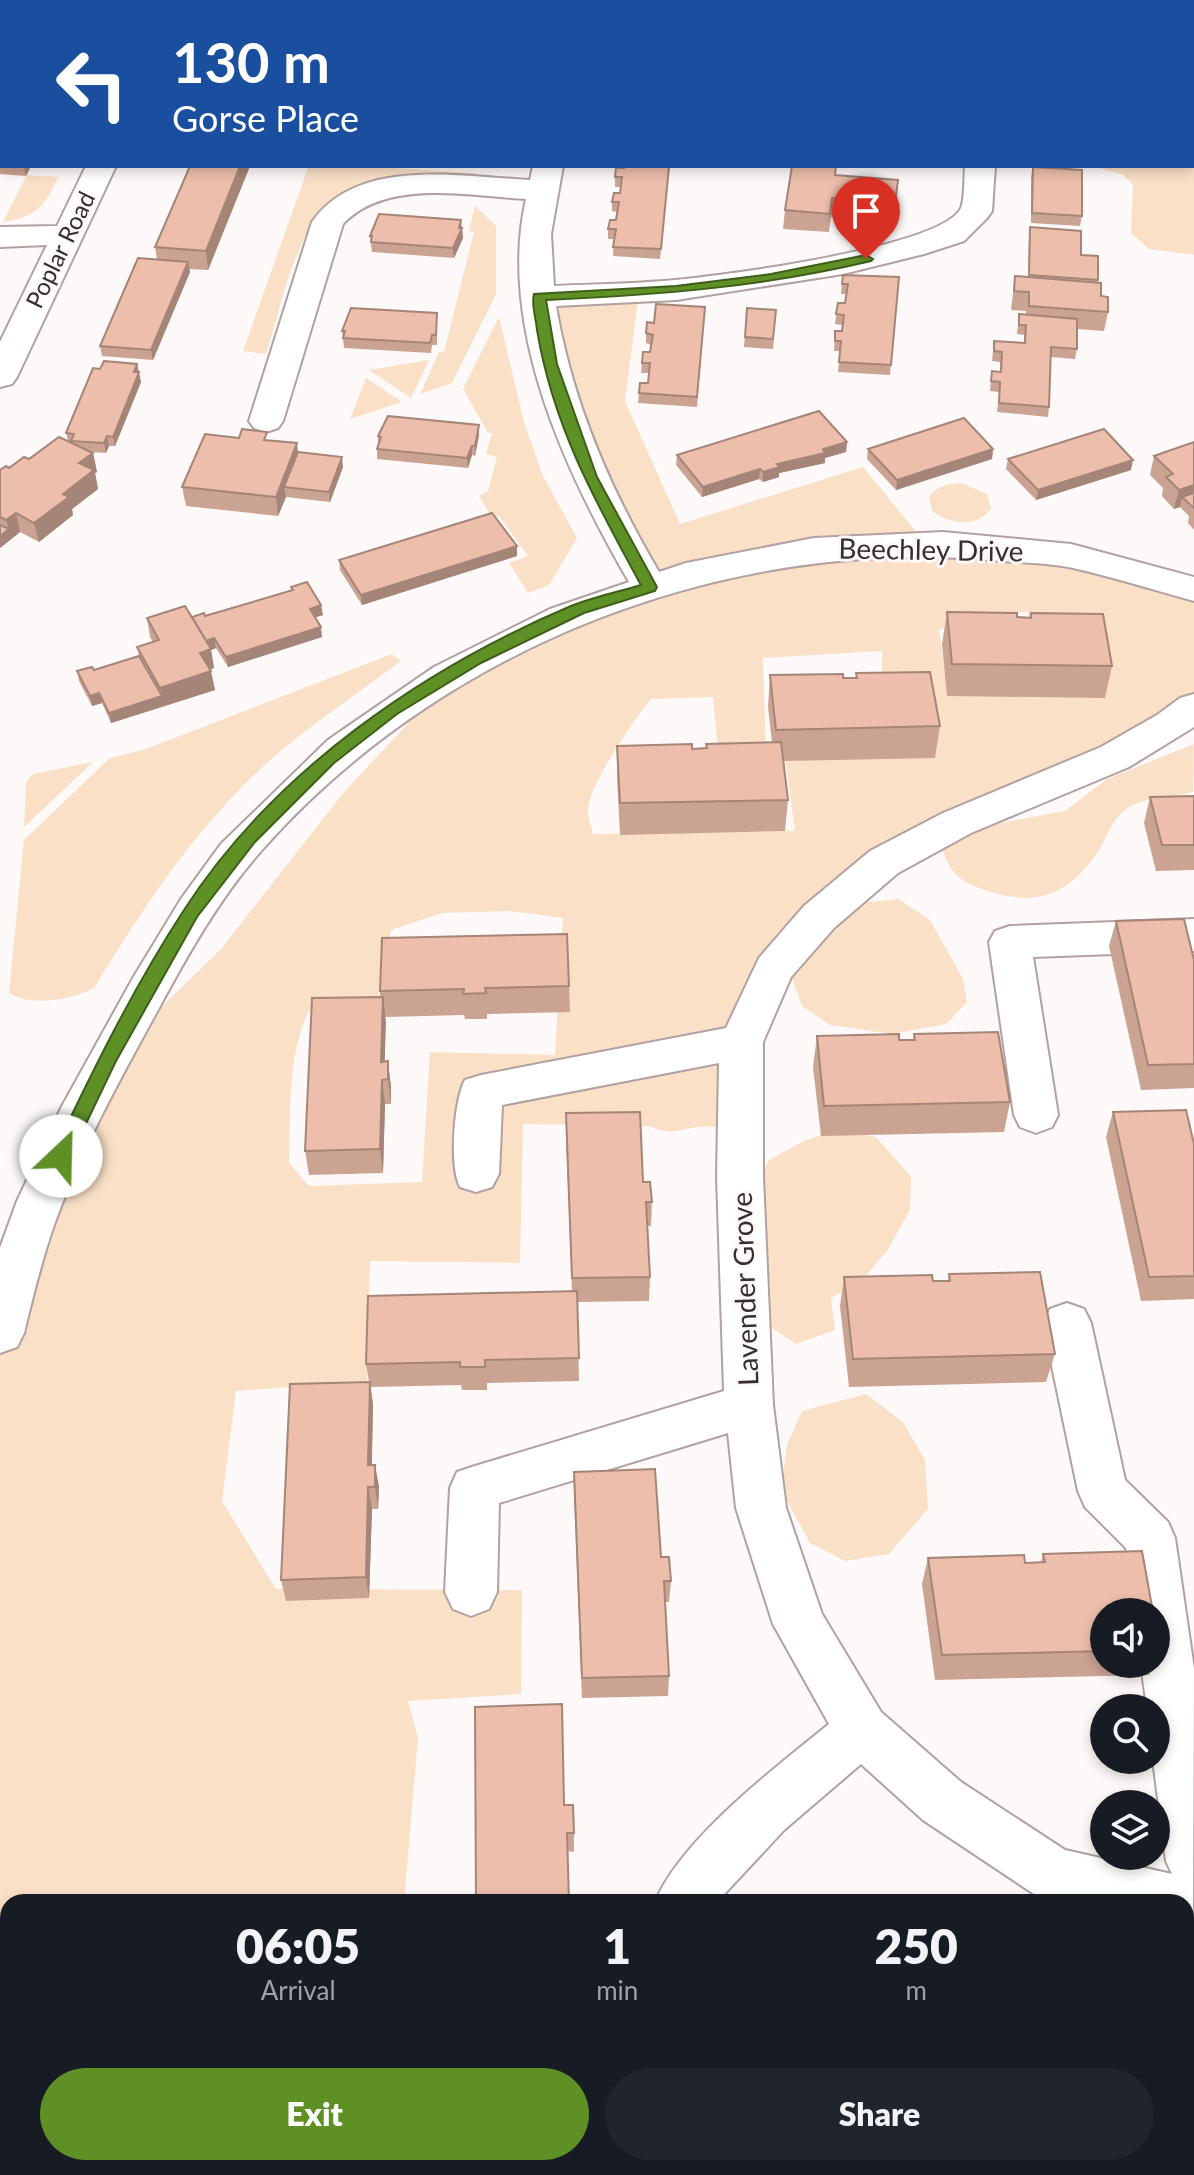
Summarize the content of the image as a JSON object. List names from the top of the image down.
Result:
{
  "streets": {
    "street": ["Poplar Road", "Beechley Drive", "Lavender Grove"]
  },
  "page": {
    "turn": ["130 m", "Gorse Place"],
    "eta": [
      "06:05",
      "Arrival",
      "1",
      "min",
      "250",
      "m"
    ],
    "buttons": ["Exit", "Share"]
  }
}
